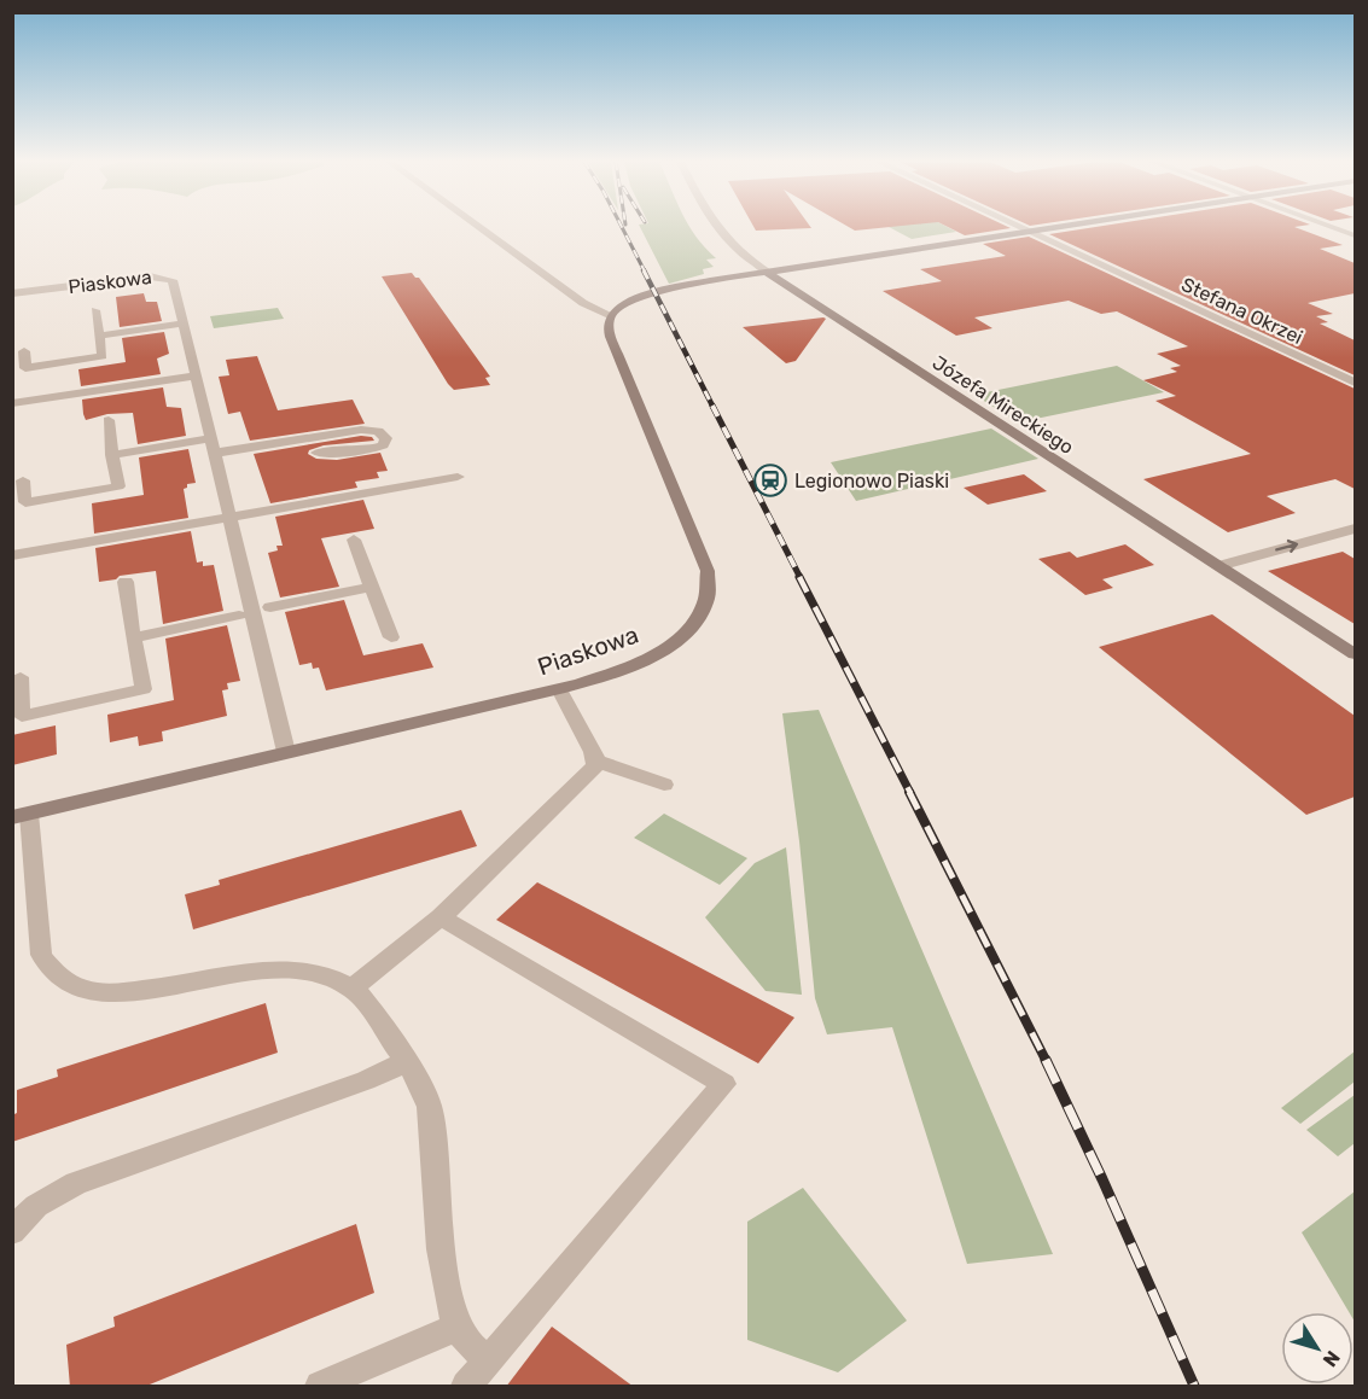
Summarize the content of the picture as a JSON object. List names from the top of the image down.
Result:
{
  "streets": {
    "street": ["Piaskowa", "Stefana Okrzei", "Józefa Mireckiego"]
  },
  "places": {
    "station": ["Legionowo Piaski"]
  },
  "north": "bottom right"
}
